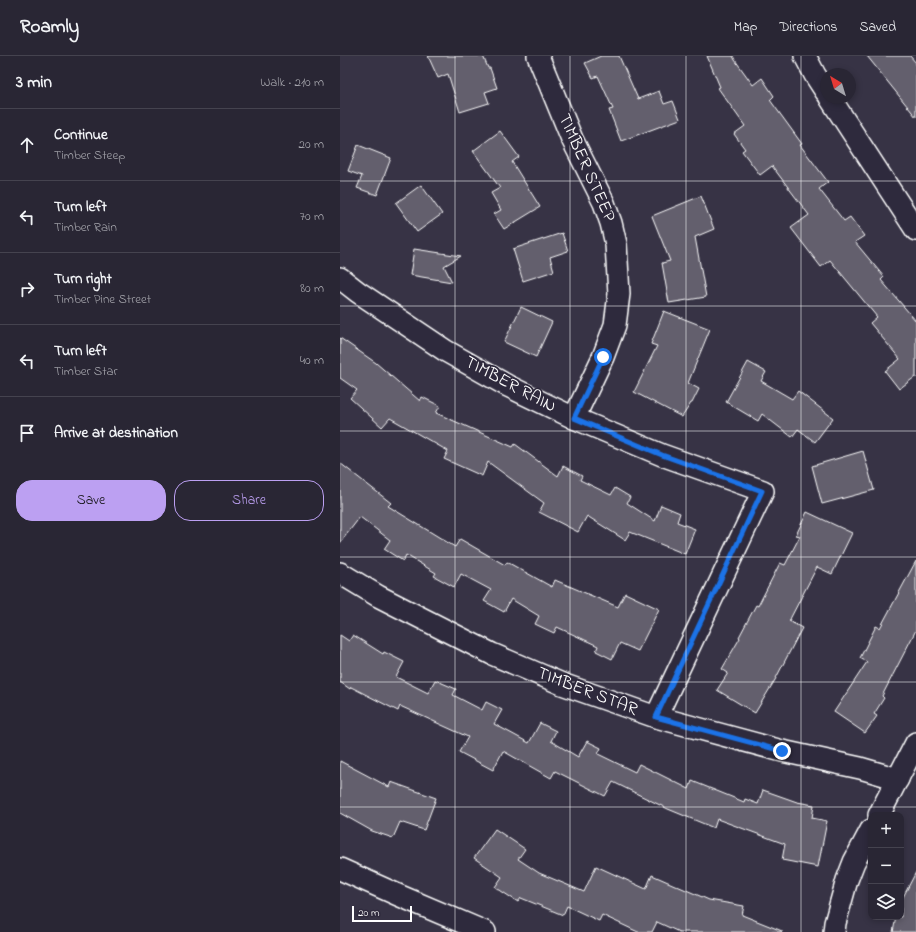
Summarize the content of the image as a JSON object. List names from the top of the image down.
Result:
{
  "streets": {
    "street": ["TIMBER STEEP", "TIMBER RAIN", "TIMBER STAR"]
  },
  "crossings": [
    ["TIMBER STEEP", "TIMBER RAIN"],
    ["TIMBER RAIN", "TIMBER STAR"]
  ],
  "scale_bar": "20 m",
  "north": "top left",
  "page": {
    "header": "Roamly",
    "nav": ["Map", "Directions", "Saved"],
    "heading": ["3 min", "Walk · 210 m"],
    "list": [
      ["Continue", "Timber Steep", "20 m"],
      ["Turn left", "Timber Rain", "70 m"],
      ["Turn right", "Timber Pine Street", "80 m"],
      ["Turn left", "Timber Star", "40 m"],
      "Arrive at destination"
    ],
    "buttons": ["Save", "Share"],
    "map_buttons": ["+", "−"],
    "scale": "20 m"
  }
}
